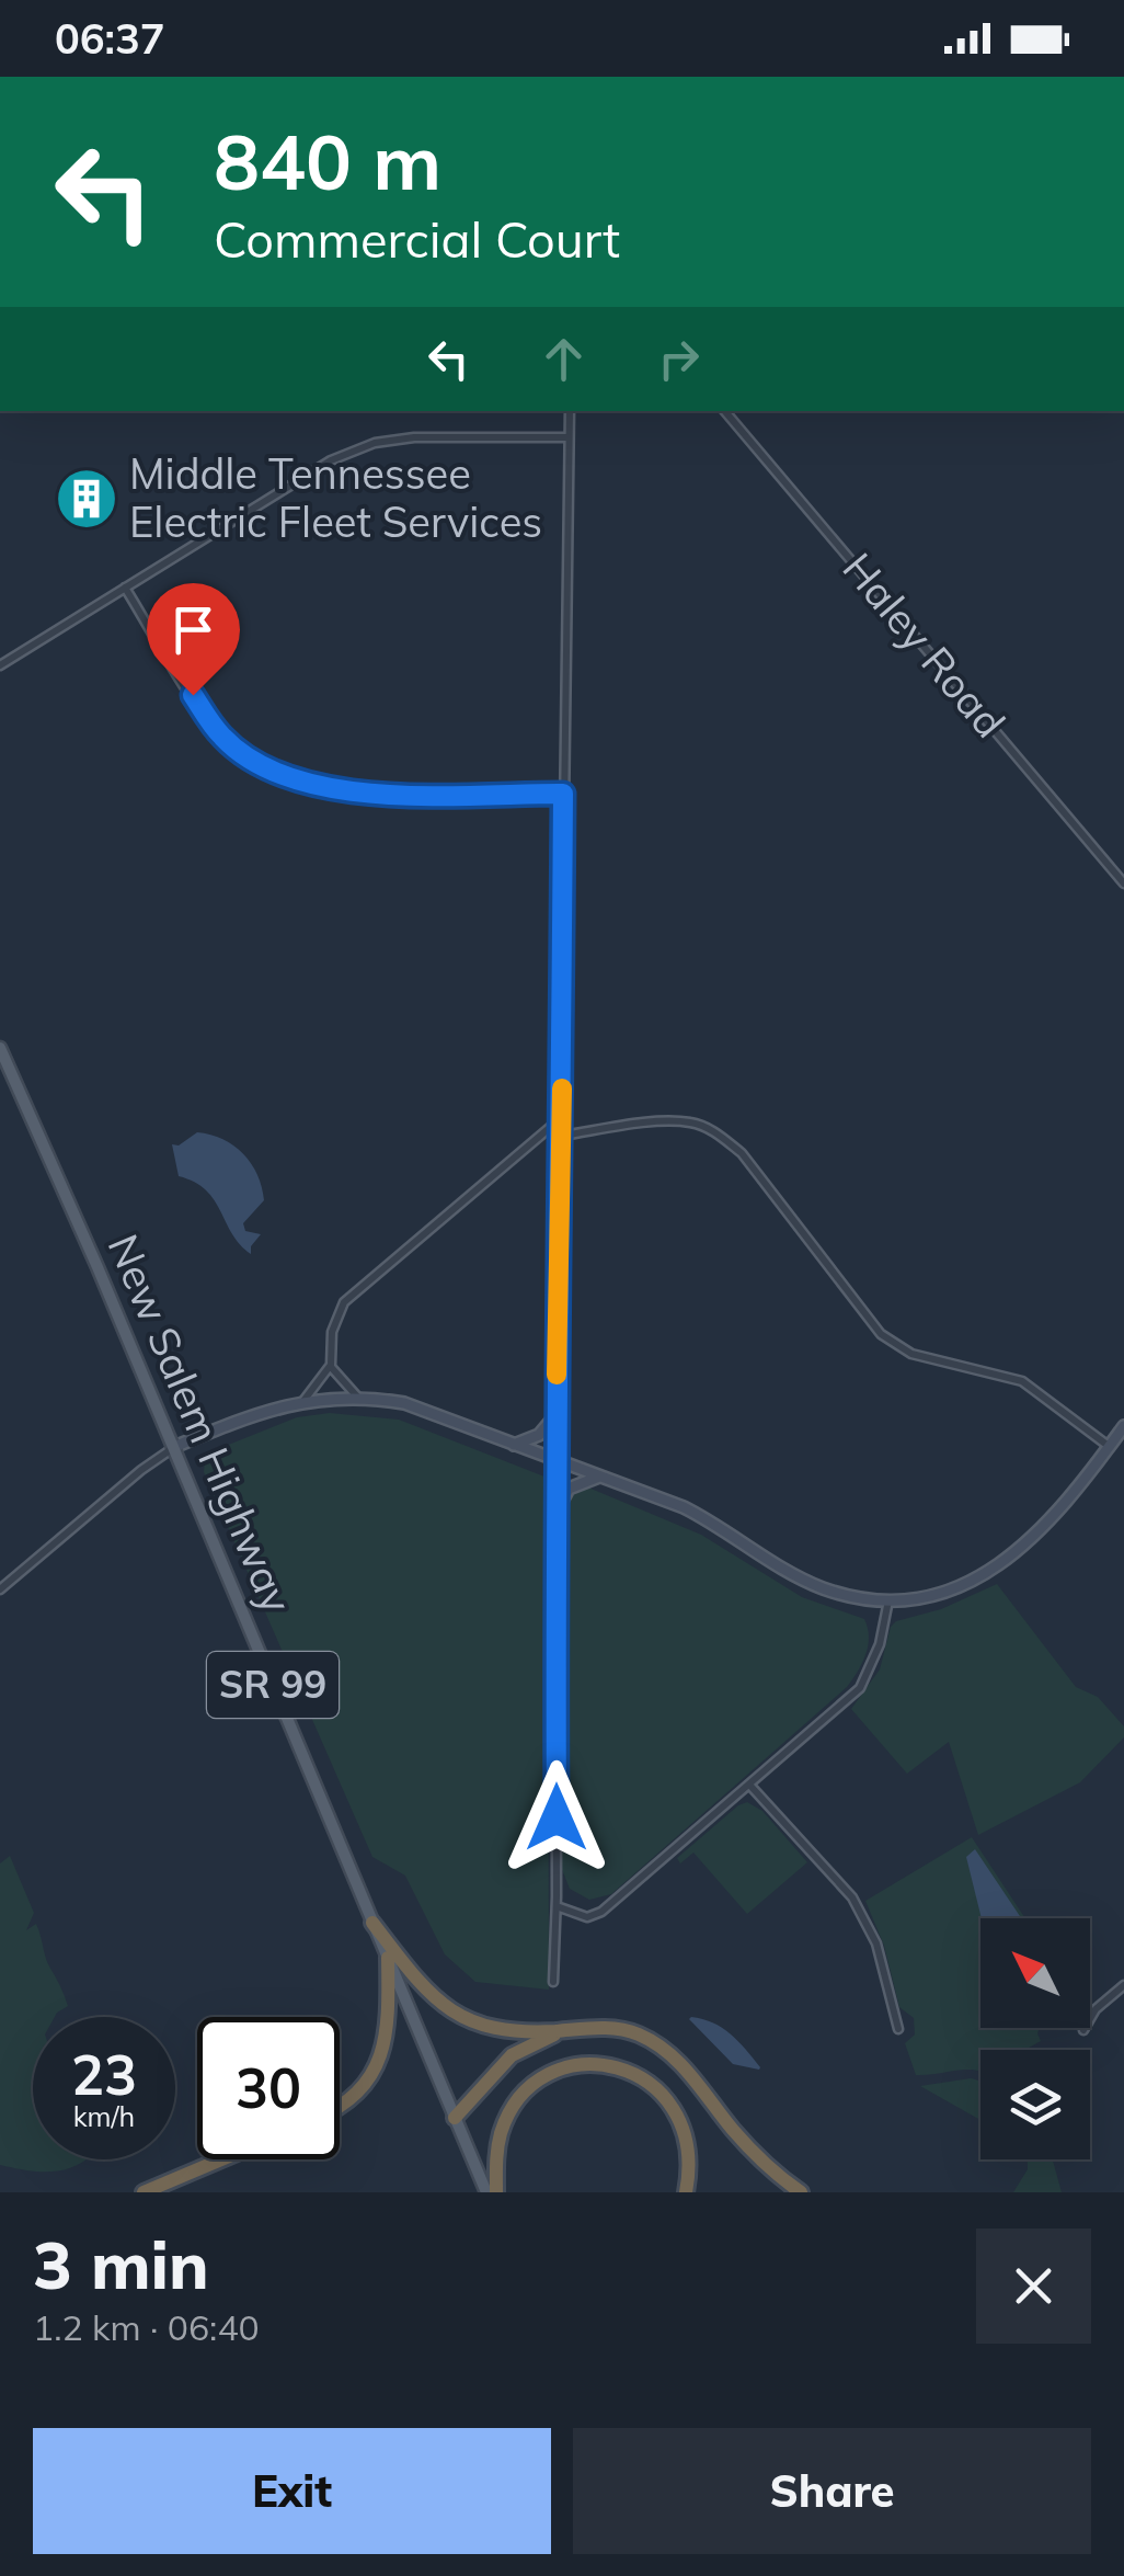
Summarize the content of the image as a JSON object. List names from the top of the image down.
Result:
{
  "streets": {
    "main road": ["New Salem Highway", "SR 99"],
    "street": ["Haley Road"]
  },
  "places": {
    "building": ["Middle Tennessee Electric Fleet Services"]
  },
  "north": "top left",
  "page": {
    "status": "06:37",
    "turn": ["840 m", "Commercial Court"],
    "speed": "23 km/h",
    "limit": "30",
    "heading": ["3 min", "1.2 km · 06:40"],
    "buttons": ["Exit", "Share"]
  }
}
